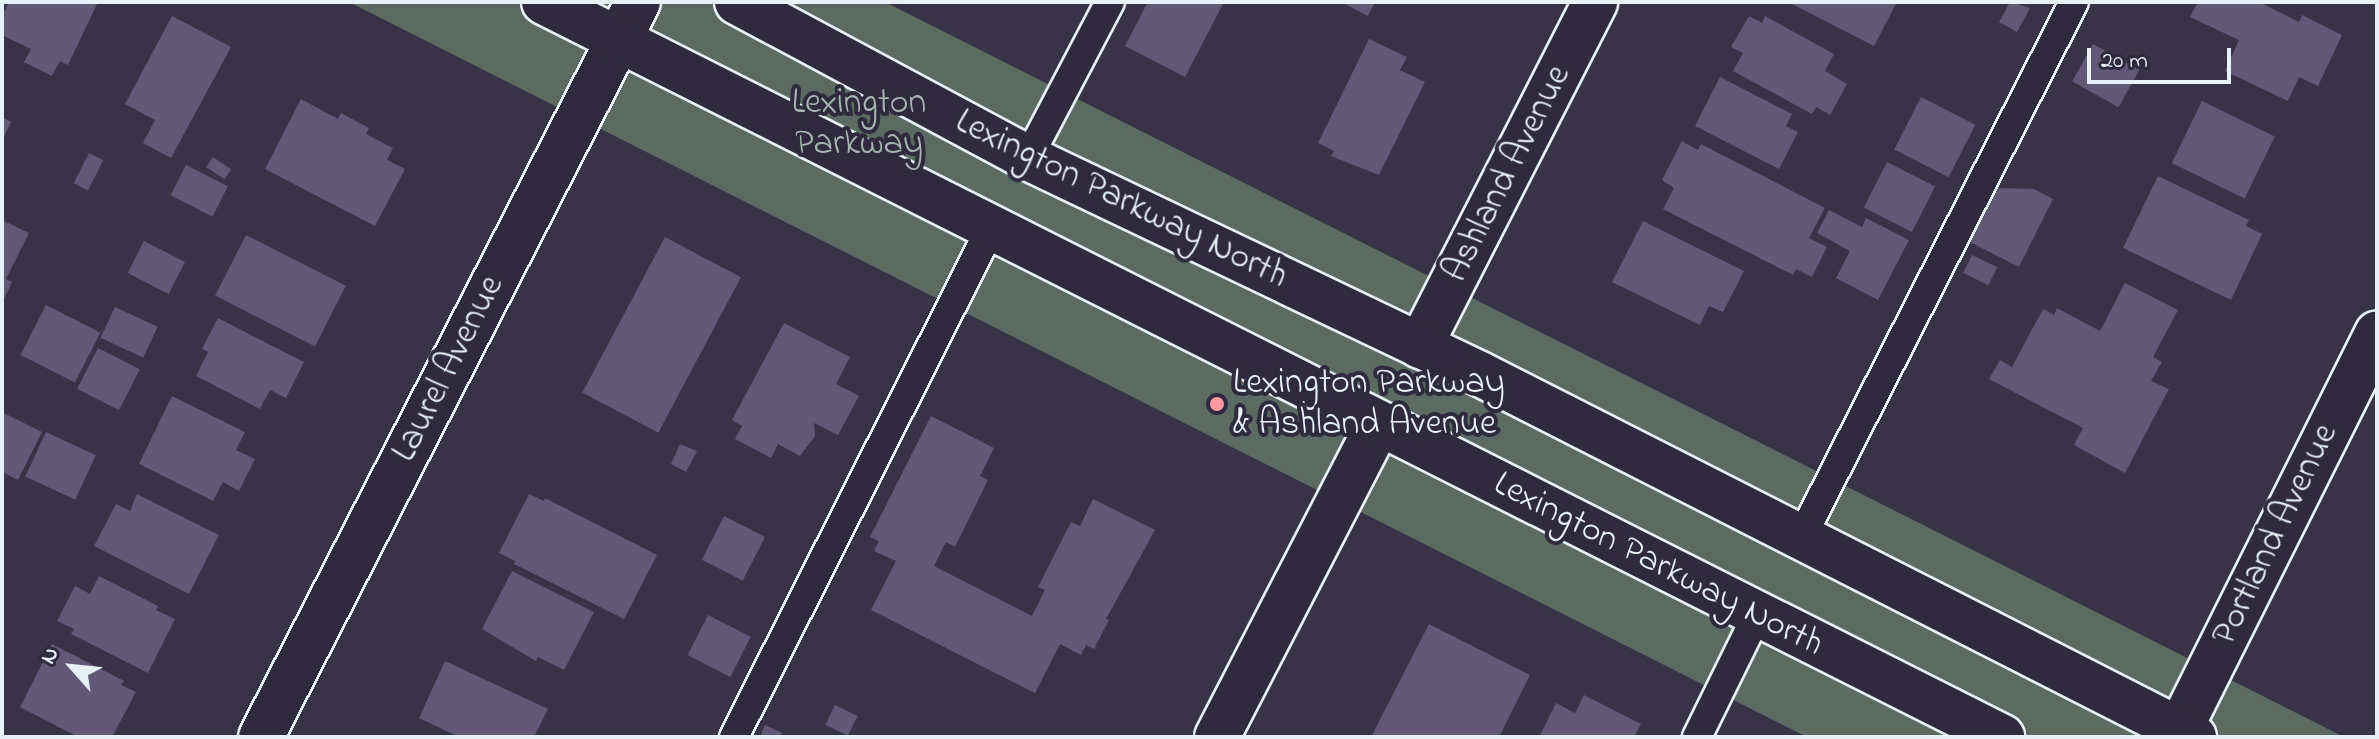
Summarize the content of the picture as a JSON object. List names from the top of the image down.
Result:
{
  "streets": {
    "main road": [
      "Ashland Avenue",
      "Lexington Parkway North",
      "Laurel Avenue",
      "Portland Avenue"
    ]
  },
  "crossings": [
    ["Ashland Avenue", "Lexington Parkway North"],
    ["Lexington Parkway North", "Laurel Avenue"],
    ["Lexington Parkway North", "Portland Avenue"]
  ],
  "parks": ["Lexington Parkway"],
  "places": ["Lexington Parkway & Ashland Avenue"],
  "scale_bar": "20 m",
  "north": "top left"
}
